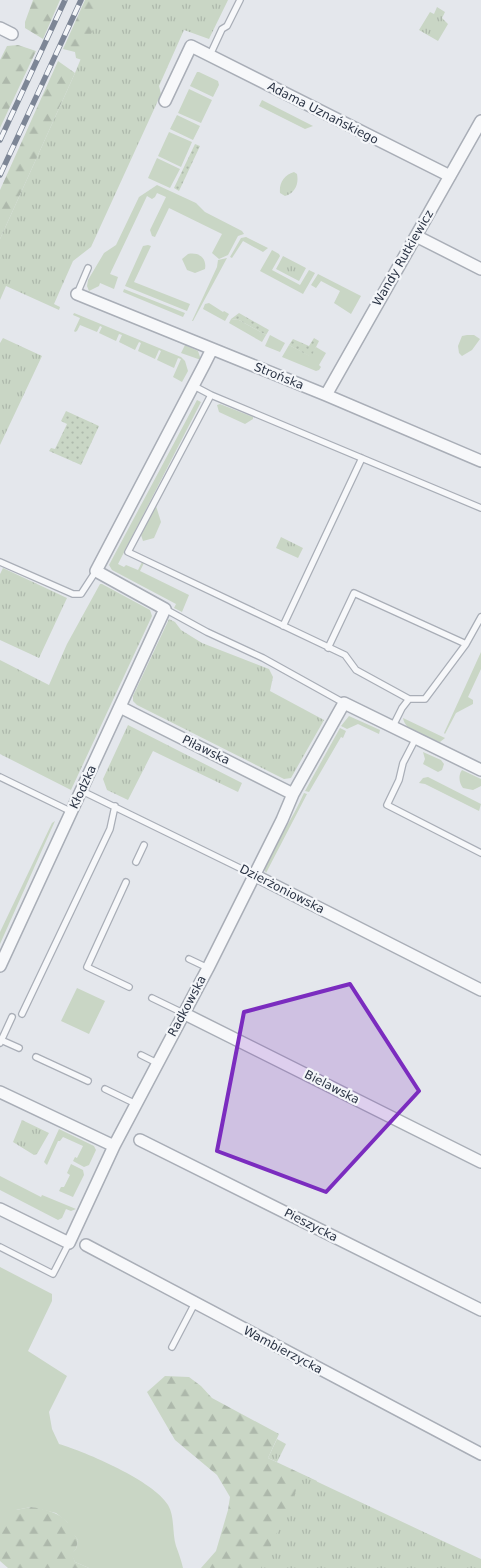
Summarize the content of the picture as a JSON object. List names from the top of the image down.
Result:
{
  "streets": {
    "street": [
      "Adama Uznańskiego",
      "Wandy Rutkiewicz",
      "Strońska",
      "Piławska",
      "Kłodzka",
      "Dzierżoniowska",
      "Radkowska",
      "Bielawska",
      "Pieszycka",
      "Wambierzycka"
    ]
  },
  "crossings": [
    ["Adama Uznańskiego", "Wandy Rutkiewicz"],
    ["Wandy Rutkiewicz", "Strońska"],
    ["Piławska", "Kłodzka"],
    ["Piławska", "Radkowska"],
    ["Kłodzka", "Dzierżoniowska"],
    ["Dzierżoniowska", "Radkowska"],
    ["Radkowska", "Bielawska"]
  ]
}
